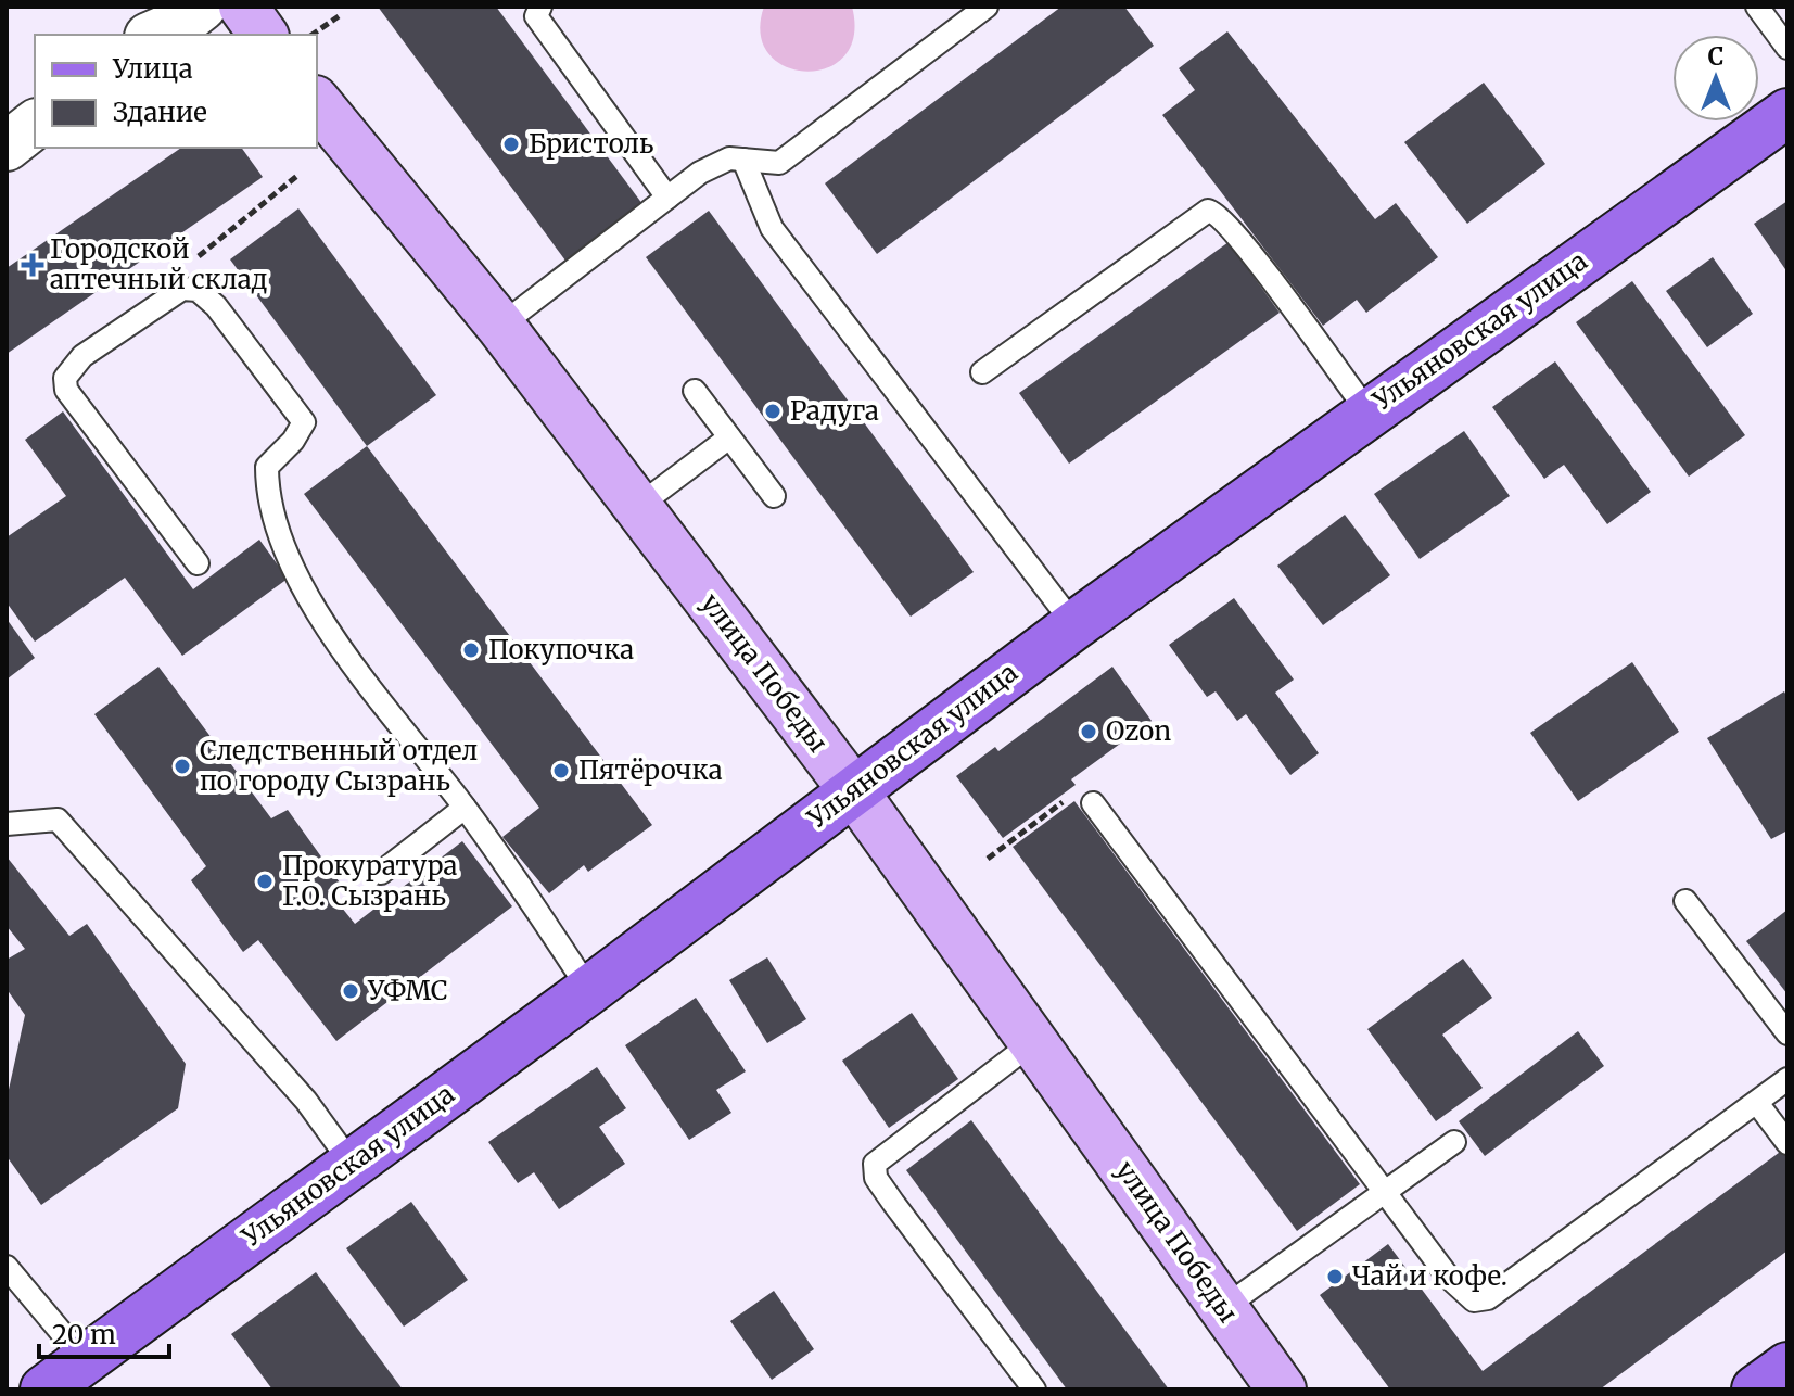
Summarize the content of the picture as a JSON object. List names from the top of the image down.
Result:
{
  "streets": {
    "main road": ["Ульяновская улица", "улица Победы"]
  },
  "crossings": [
    ["Ульяновская улица", "улица Победы"]
  ],
  "places": {
    "other": [
      "Бристоль",
      "Радуга",
      "Покупочка",
      "Ozon",
      "Следственный отдел по городу Сызрань",
      "Пятёрочка",
      "Прокуратура Г.О. Сызрань",
      "УФМС",
      "Чай и кофе."
    ],
    "health": ["Городской аптечный склад"]
  },
  "legend": ["Улица", "Здание"],
  "scale_bar": "20 m",
  "north": "top"
}
